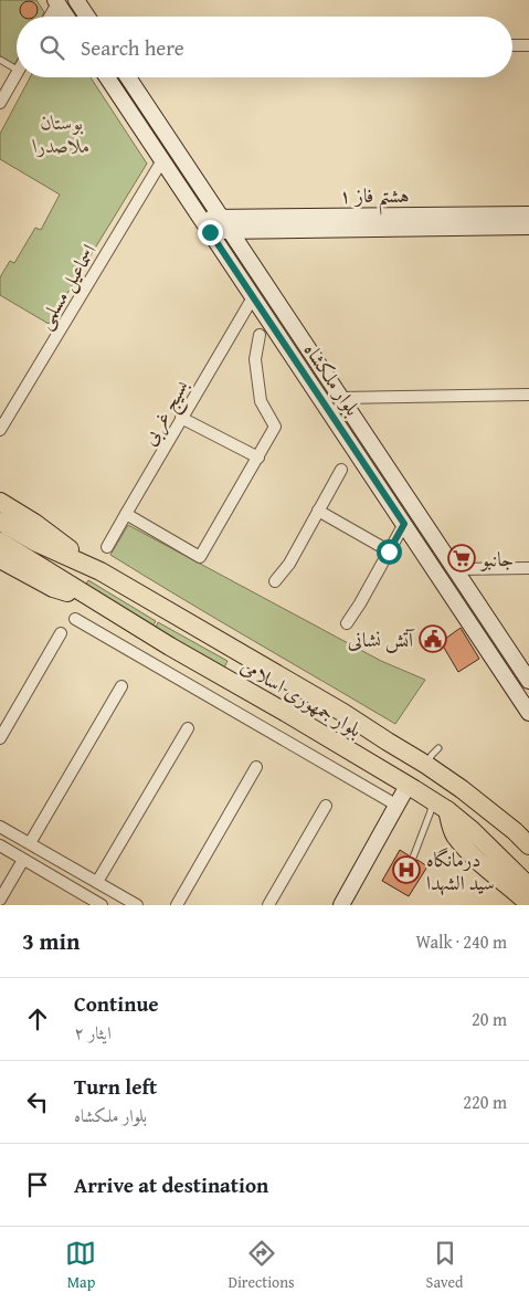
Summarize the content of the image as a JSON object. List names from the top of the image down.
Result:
{
  "streets": {
    "main road": ["هشتم فاز ۱", "بلوار ملکشاه", "بلوار جمهوری اسلامی"],
    "street": ["اسماعیل مسلمی", "بسیج غربی"]
  },
  "crossings": [
    ["هشتم فاز ۱", "بلوار ملکشاه"],
    ["اسماعیل مسلمی", "بلوار ملکشاه"],
    ["بلوار ملکشاه", "بسیج غربی"]
  ],
  "parks": ["بوستان ملاصدرا"],
  "places": {
    "supermarket": ["جانبو"],
    "public building": ["آتش نشانی"],
    "hospital": ["درمانگاه سید الشهدا"]
  },
  "page": {
    "search": "Search here",
    "heading": ["3 min", "Walk · 240 m"],
    "list": [
      ["Continue", "ایثار ۲", "20 m"],
      ["Turn left", "بلوار ملکشاه", "220 m"],
      "Arrive at destination"
    ],
    "nav": ["Map", "Directions", "Saved"]
  }
}
